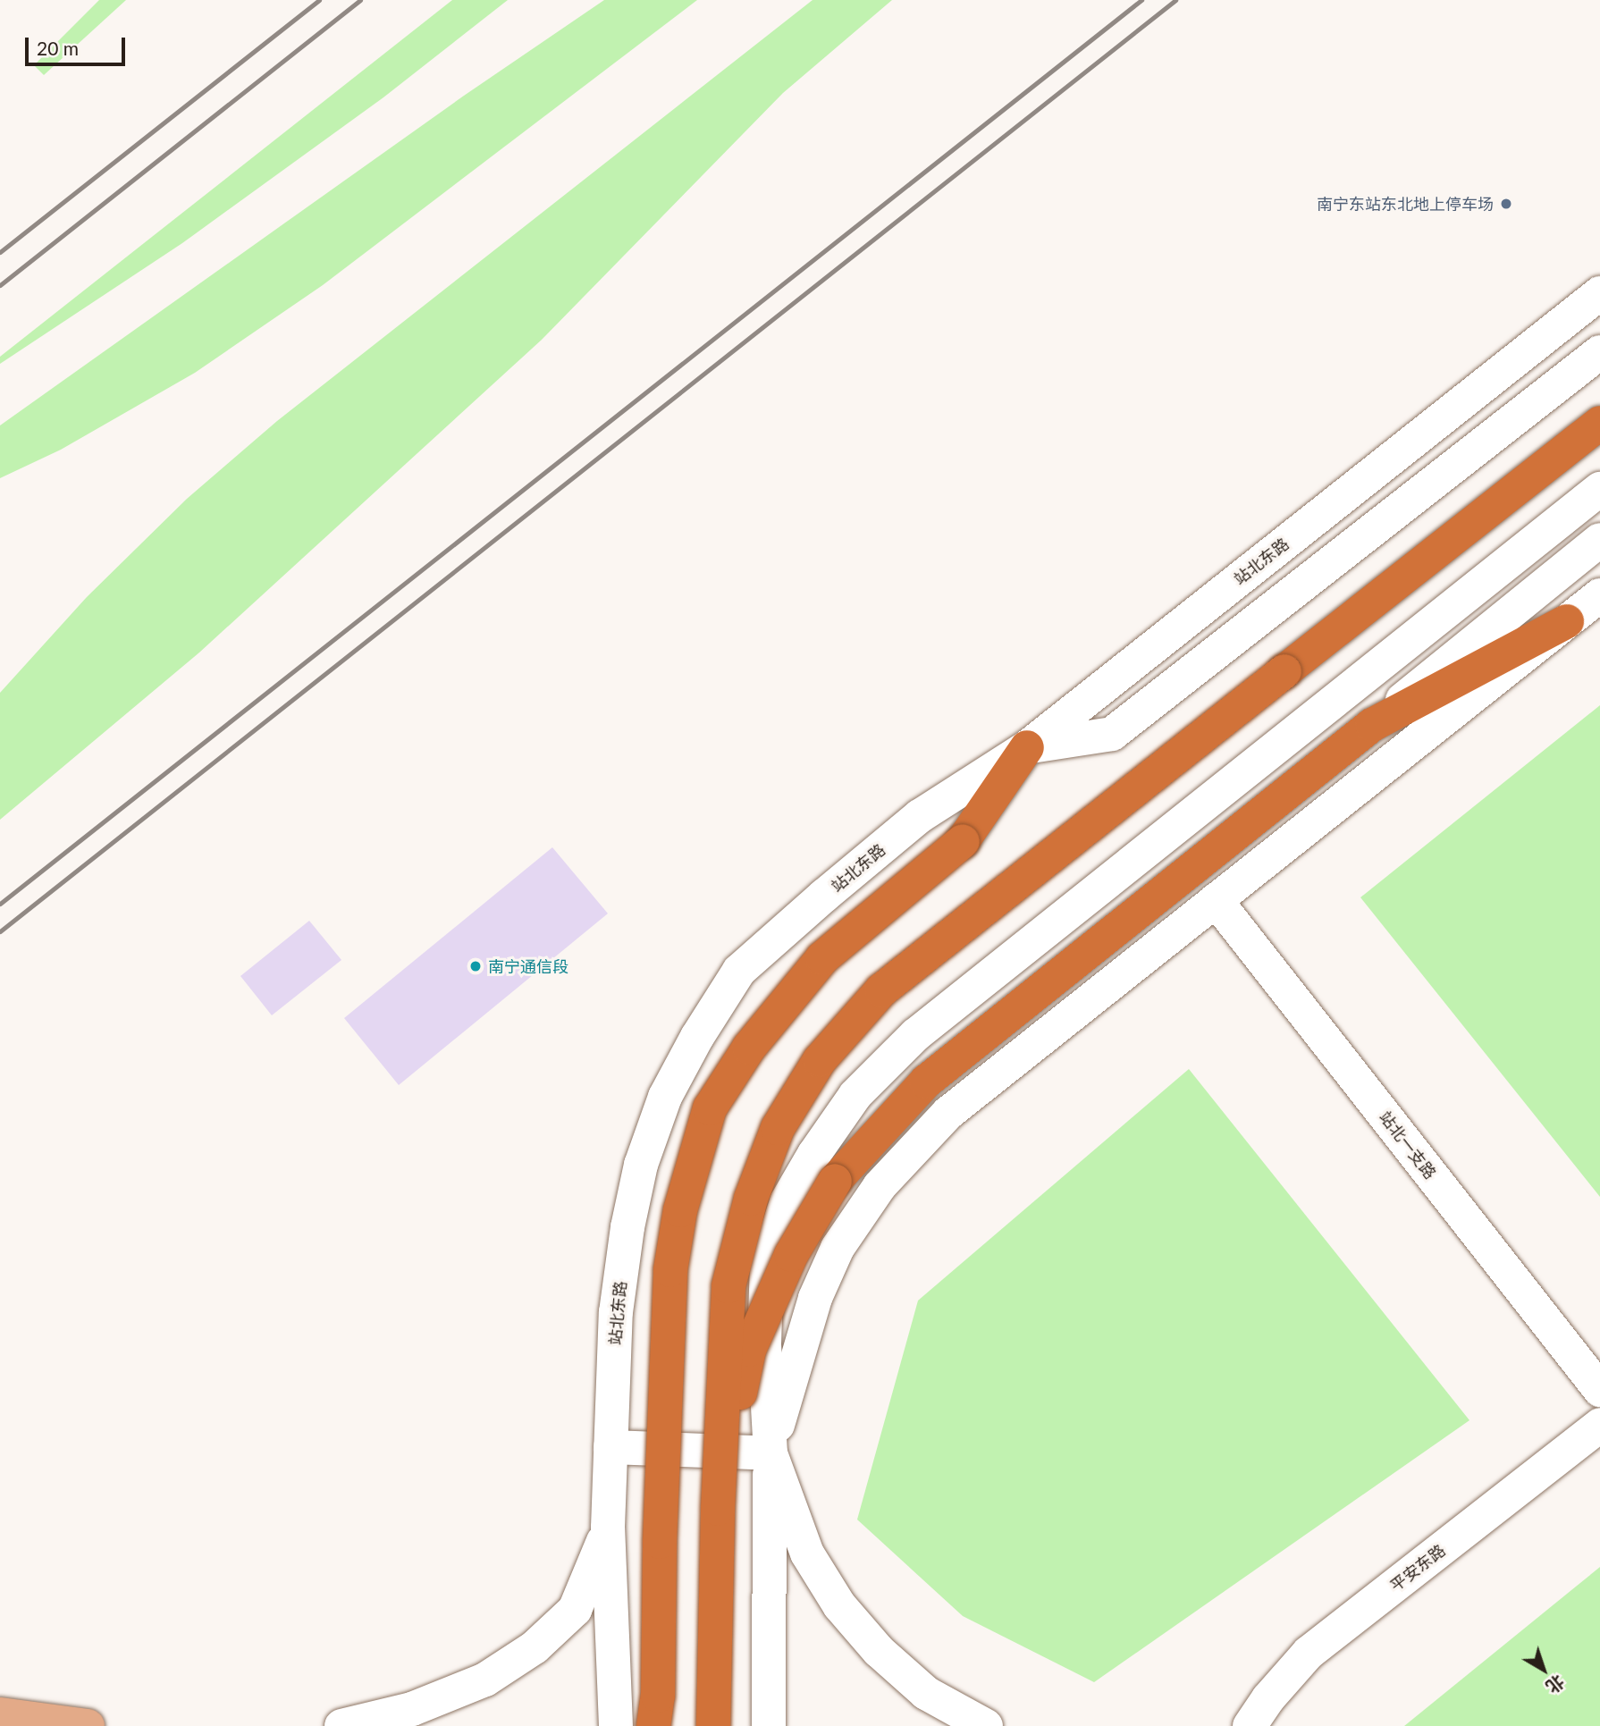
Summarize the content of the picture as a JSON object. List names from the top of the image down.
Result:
{
  "streets": {
    "street": ["站北东路", "站北一支路", "平安东路"]
  },
  "places": ["南宁东站东北地上停车场", "南宁通信段"],
  "scale_bar": "20 m",
  "north": "bottom right"
}
